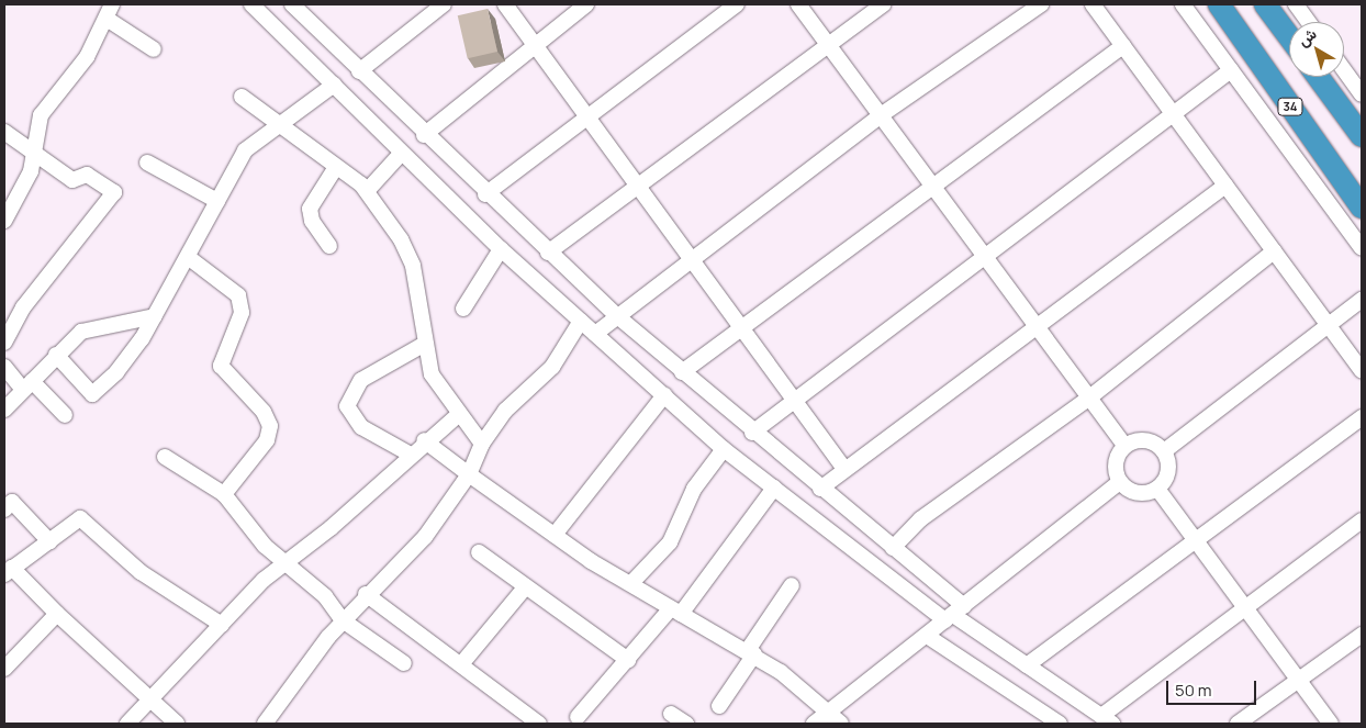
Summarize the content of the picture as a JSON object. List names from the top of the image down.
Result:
{
  "streets": {
    "highway": ["34"]
  },
  "scale_bar": "50 m",
  "north": "top left"
}
